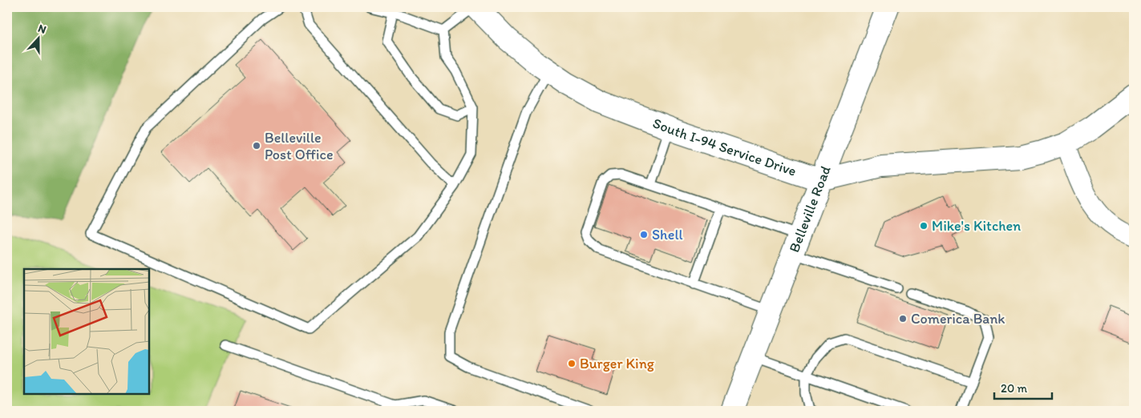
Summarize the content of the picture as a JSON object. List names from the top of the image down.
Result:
{
  "streets": {
    "street": ["South I-94 Service Drive", "Belleville Road"]
  },
  "crossings": [
    ["South I-94 Service Drive", "Belleville Road"]
  ],
  "places": [
    "Belleville Post Office",
    "Mike's Kitchen",
    "Shell",
    "Comerica Bank",
    "Burger King"
  ],
  "scale_bar": "20 m",
  "north": "top"
}
